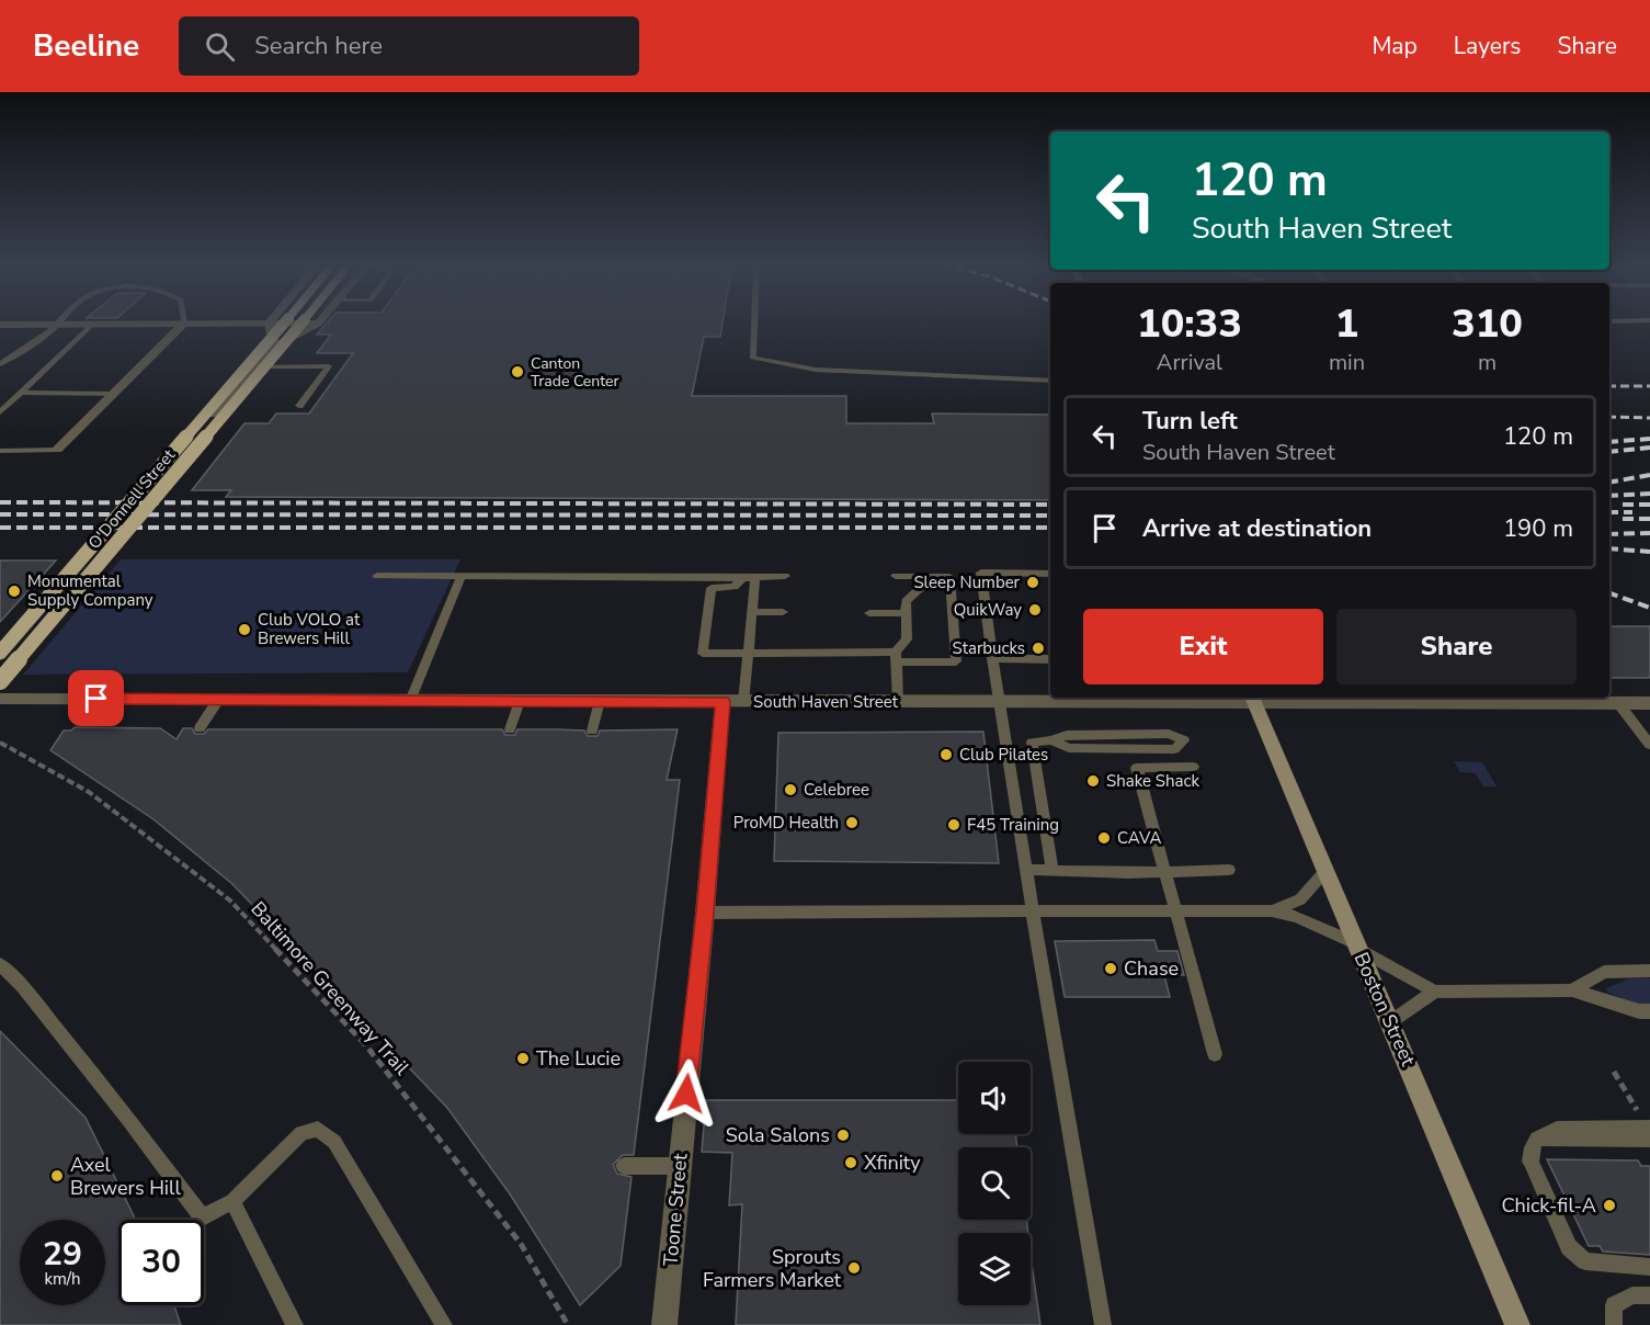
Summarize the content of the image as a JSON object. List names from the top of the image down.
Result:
{
  "streets": {
    "main road": ["O'Donnell Street", "Boston Street"],
    "street": ["South Haven Street", "Toone Street"],
    "path": ["Baltimore Greenway Trail"]
  },
  "crossings": [
    ["South Haven Street", "Boston Street"],
    ["South Haven Street", "Toone Street"]
  ],
  "places": [
    "Canton Trade Center",
    "Sleep Number",
    "Monumental Supply Company",
    "QuikWay",
    "Club VOLO at Brewers Hill",
    "Starbucks",
    "Club Pilates",
    "Shake Shack",
    "Celebree",
    "ProMD Health",
    "F45 Training",
    "CAVA",
    "Chase",
    "The Lucie",
    "Sola Salons",
    "Xfinity",
    "Axel Brewers Hill",
    "Chick-fil-A",
    "Sprouts Farmers Market"
  ],
  "page": {
    "header": "Beeline",
    "search": "Search here",
    "nav": ["Map", "Layers", "Share"],
    "turn": ["120 m", "South Haven Street"],
    "eta": [
      "10:33",
      "Arrival",
      "1",
      "min",
      "310",
      "m"
    ],
    "list": [
      {
        "name": "Turn left",
        "note": "South Haven Street",
        "value": "120 m"
      },
      {
        "name": "Arrive at destination",
        "value": "190 m"
      }
    ],
    "buttons": ["Exit", "Share"],
    "speed": "29 km/h",
    "limit": "30"
  }
}
